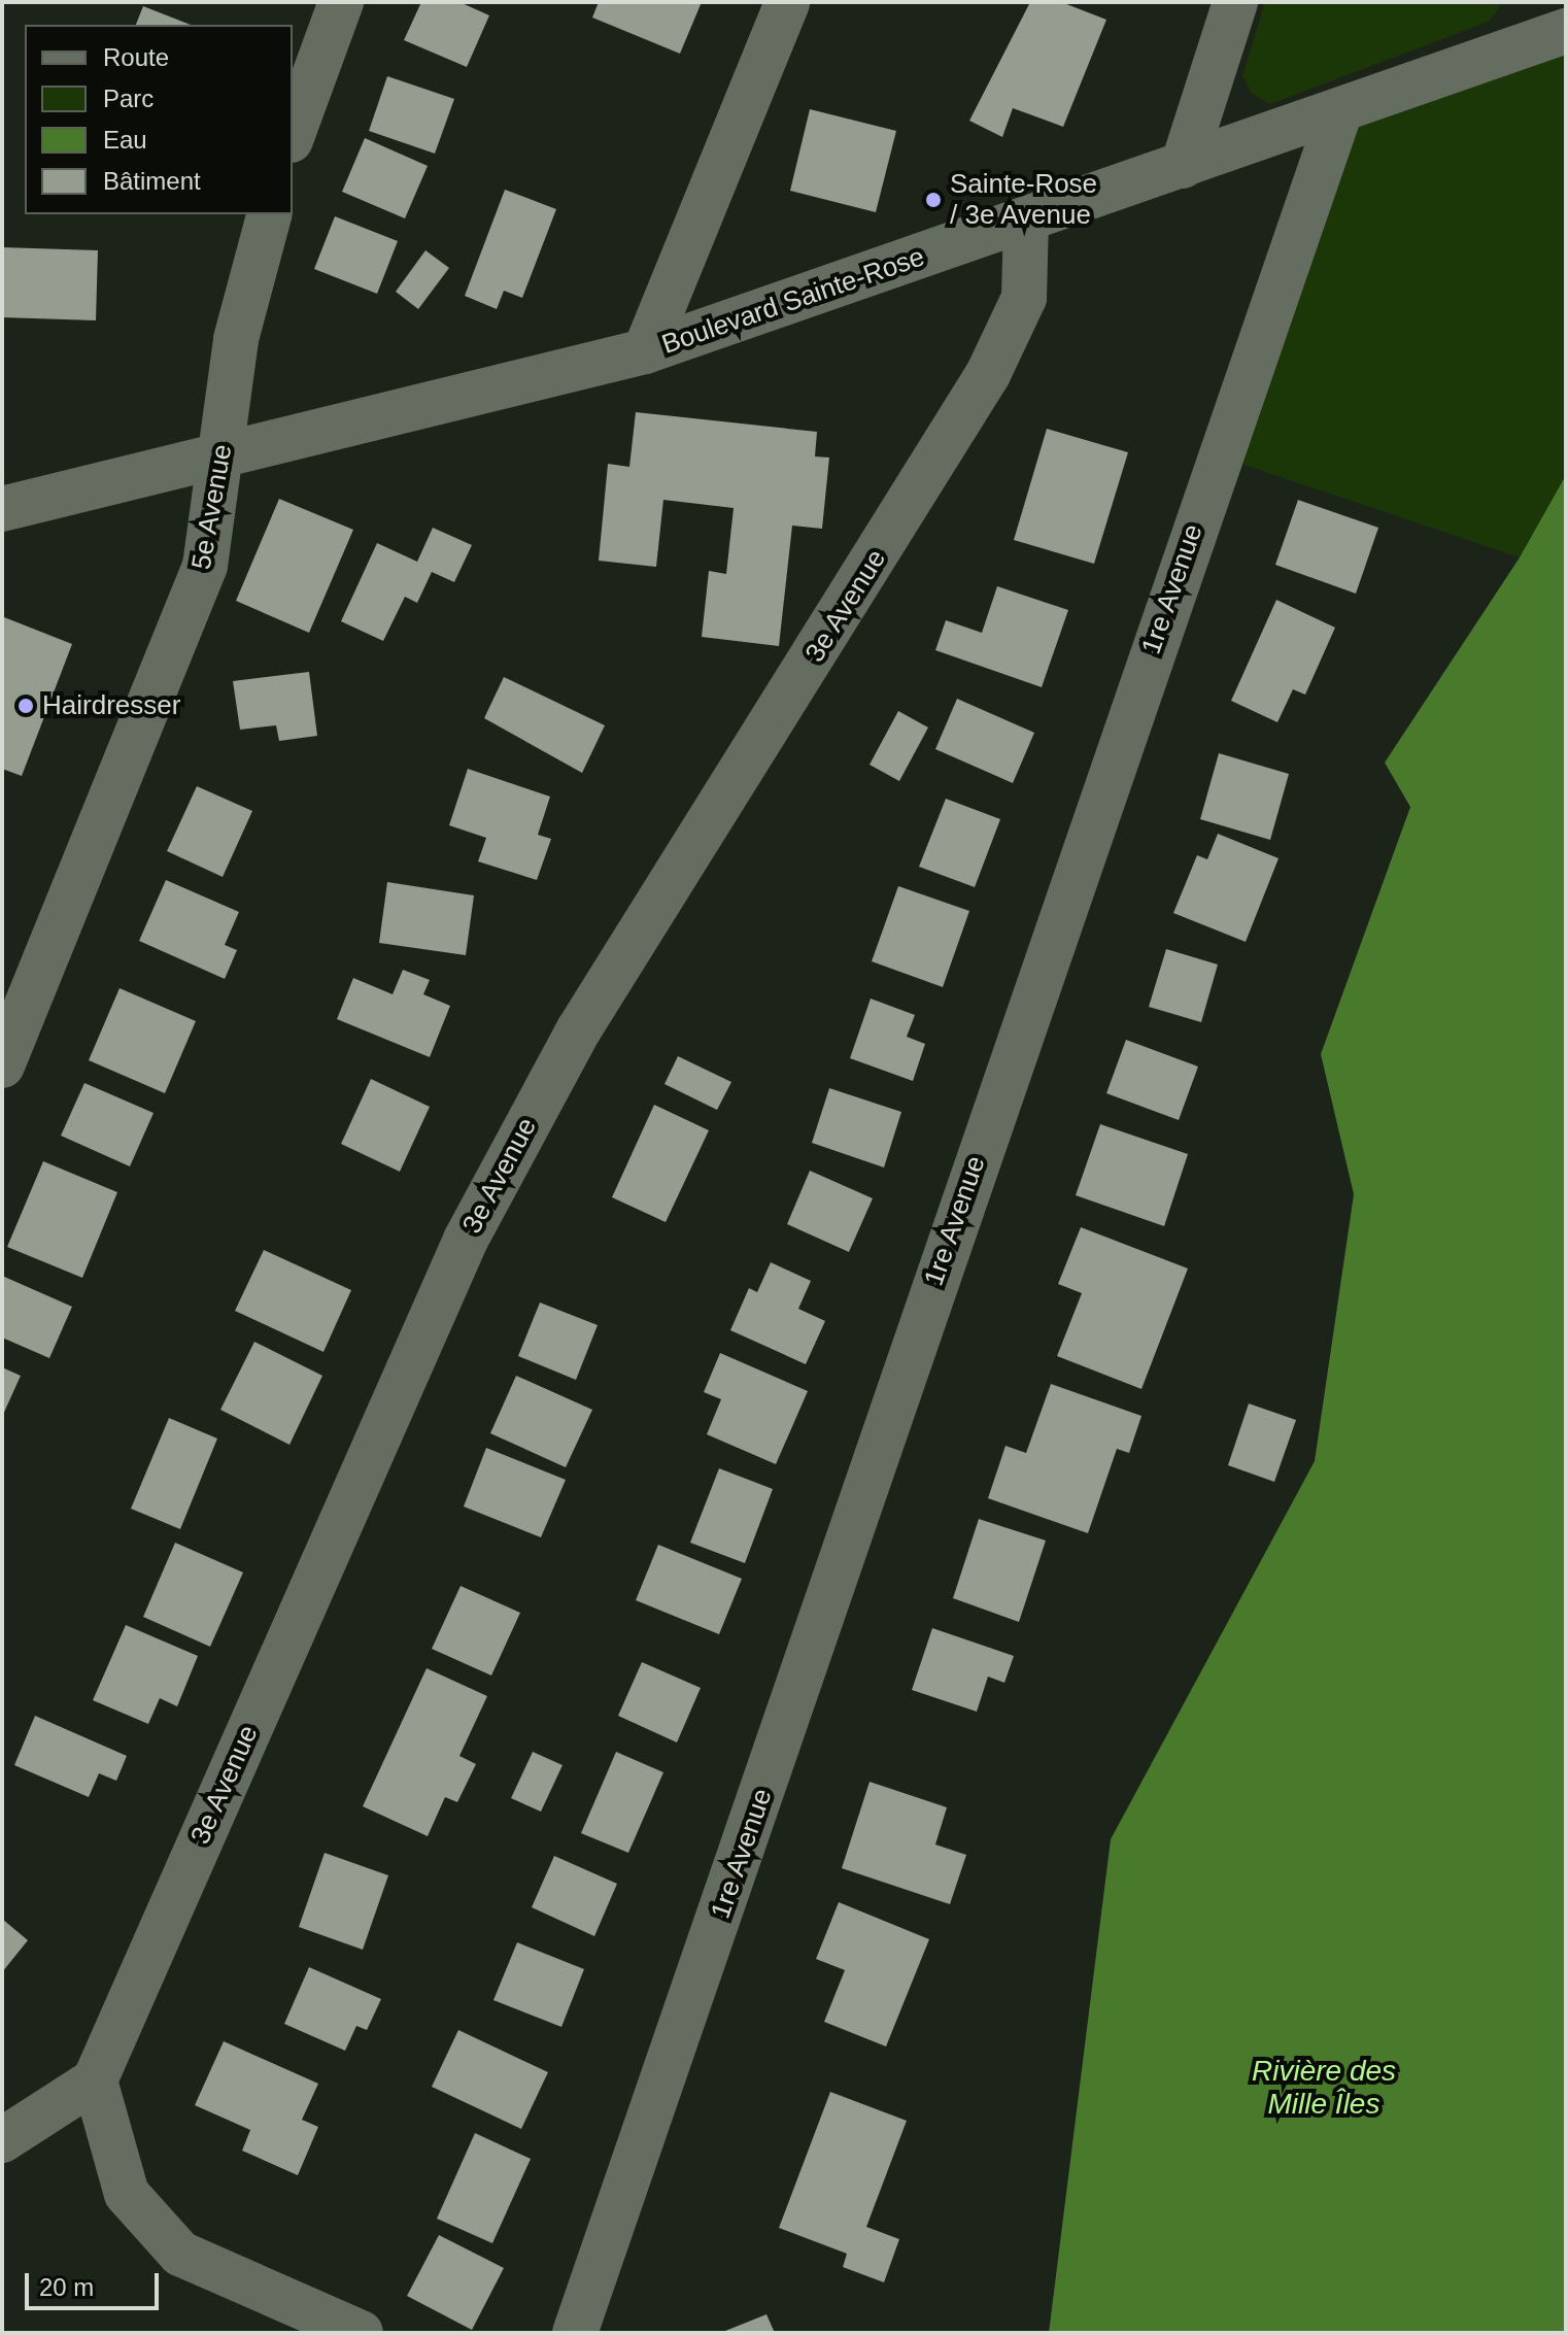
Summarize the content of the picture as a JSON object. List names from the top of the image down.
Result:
{
  "streets": {
    "street": [
      "Boulevard Sainte-Rose",
      "5e Avenue",
      "1re Avenue",
      "3e Avenue"
    ]
  },
  "crossings": [
    ["Boulevard Sainte-Rose", "5e Avenue"],
    ["Boulevard Sainte-Rose", "1re Avenue"],
    ["Boulevard Sainte-Rose", "3e Avenue"]
  ],
  "water": ["Rivière des Mille Îles"],
  "places": ["Sainte-Rose / 3e Avenue", "Hairdresser"],
  "legend": [
    "Route",
    "Parc",
    "Eau",
    "Bâtiment"
  ],
  "scale_bar": "20 m"
}
